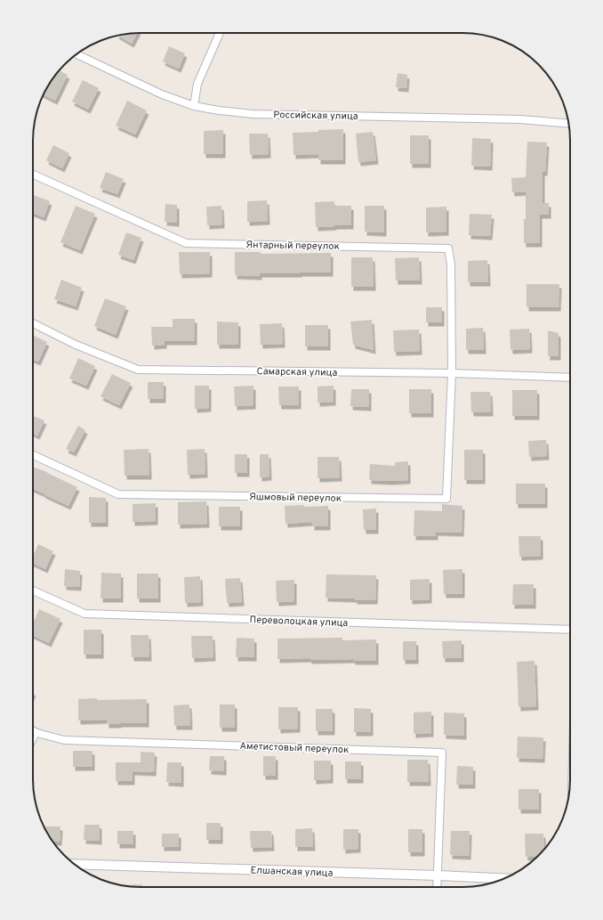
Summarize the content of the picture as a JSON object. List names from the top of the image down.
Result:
{
  "streets": {
    "street": [
      "Российская улица",
      "Янтарный переулок",
      "Самарская улица",
      "Яшмовый переулок",
      "Переволоцкая улица",
      "Аметистовый переулок",
      "Елшанская улица"
    ]
  },
  "crossings": [
    ["Янтарный переулок", "Самарская улица"],
    ["Янтарный переулок", "Яшмовый переулок"],
    ["Самарская улица", "Яшмовый переулок"],
    ["Аметистовый переулок", "Елшанская улица"]
  ]
}
